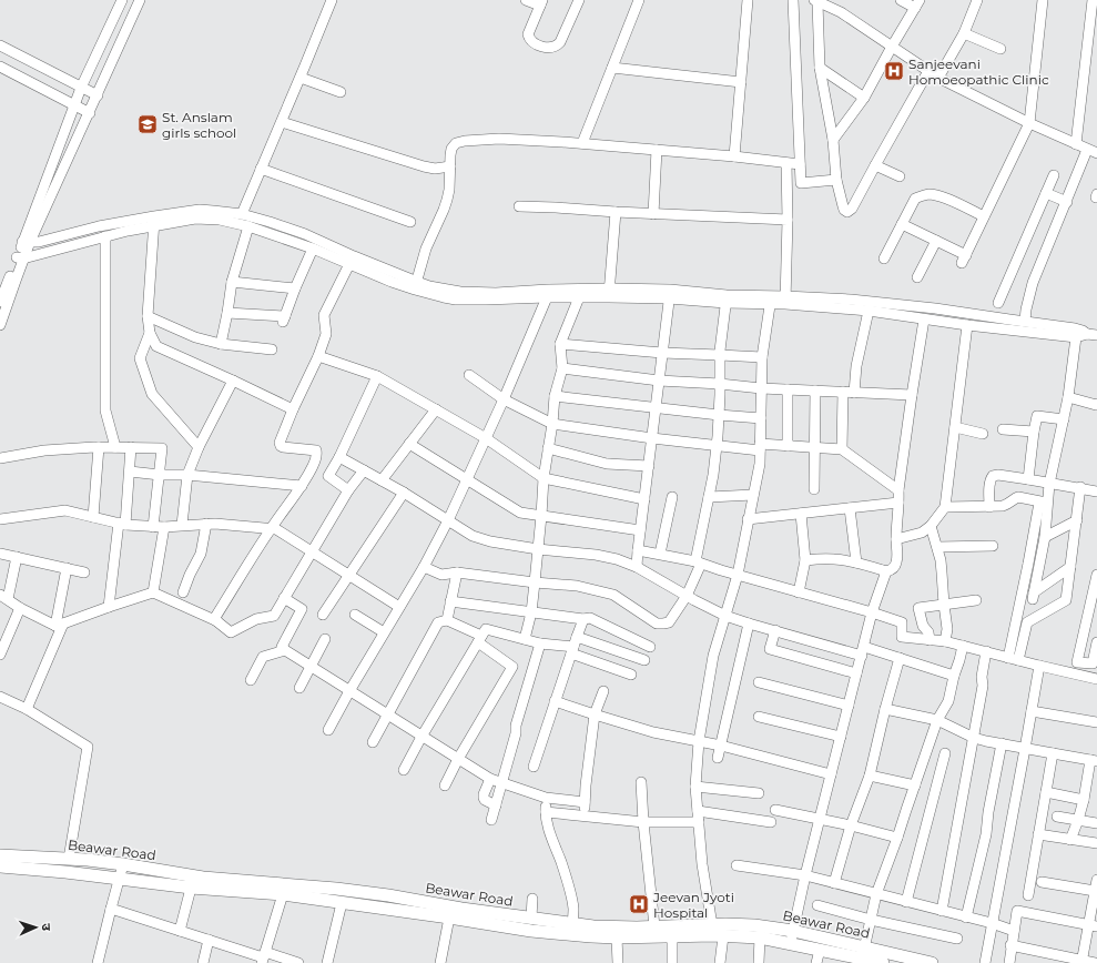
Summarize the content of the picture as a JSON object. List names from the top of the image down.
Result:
{
  "streets": {
    "main road": ["Beawar Road"]
  },
  "places": {
    "hospital": ["Sanjeevani Homoeopathic Clinic", "Jeevan Jyoti Hospital"],
    "school or university": ["St. Anslam girls school"]
  },
  "north": "right"
}
